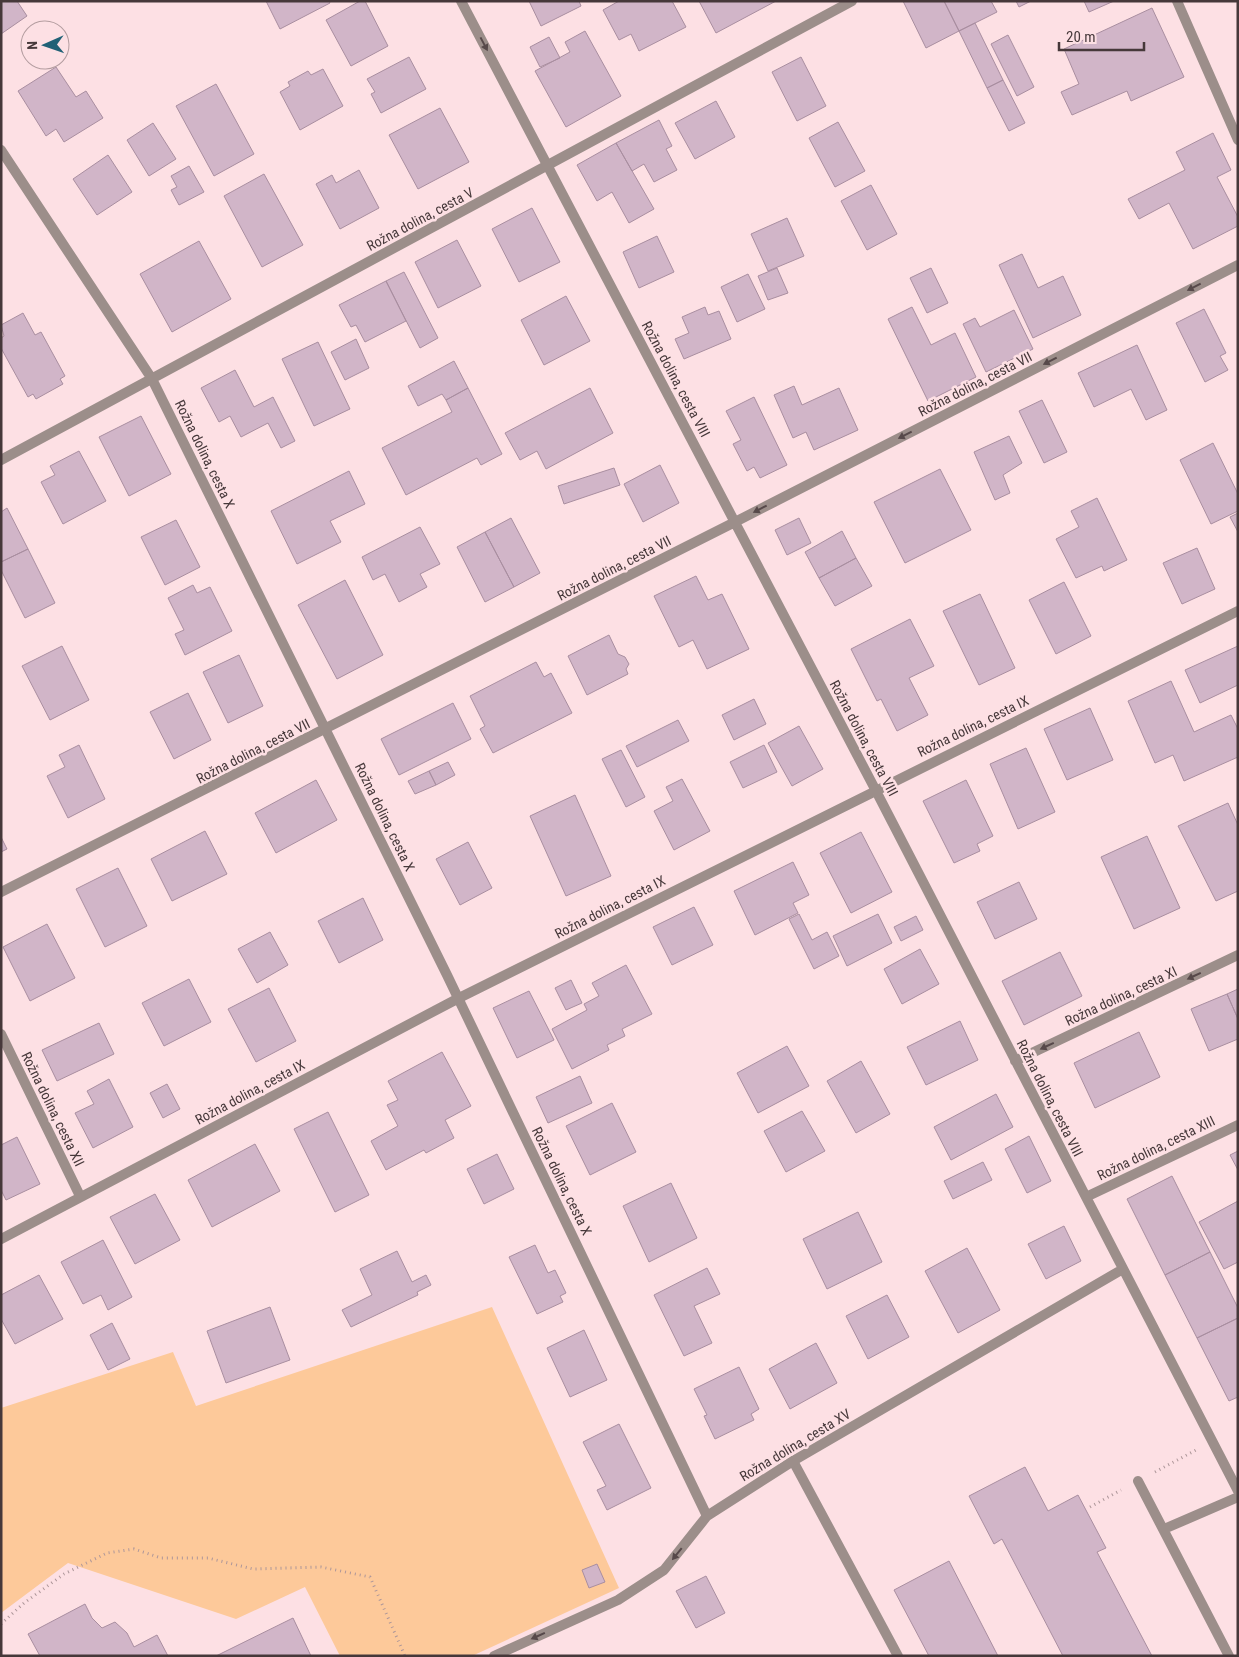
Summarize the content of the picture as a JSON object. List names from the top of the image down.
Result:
{
  "streets": {
    "street": [
      "Rožna dolina, cesta V",
      "Rožna dolina, cesta VIII",
      "Rožna dolina, cesta VII",
      "Rožna dolina, cesta X",
      "Rožna dolina, cesta IX",
      "Rožna dolina, cesta XI",
      "Rožna dolina, cesta XII",
      "Rožna dolina, cesta XIII",
      "Rožna dolina, cesta XV"
    ]
  },
  "crossings": [
    ["Rožna dolina, cesta V", "Rožna dolina, cesta VIII"],
    ["Rožna dolina, cesta V", "Rožna dolina, cesta X"],
    ["Rožna dolina, cesta VIII", "Rožna dolina, cesta VII"],
    ["Rožna dolina, cesta VIII", "Rožna dolina, cesta IX"],
    ["Rožna dolina, cesta VIII", "Rožna dolina, cesta XI"],
    ["Rožna dolina, cesta VIII", "Rožna dolina, cesta XIII"],
    ["Rožna dolina, cesta VIII", "Rožna dolina, cesta XV"],
    ["Rožna dolina, cesta VII", "Rožna dolina, cesta X"],
    ["Rožna dolina, cesta X", "Rožna dolina, cesta IX"],
    ["Rožna dolina, cesta X", "Rožna dolina, cesta XV"],
    ["Rožna dolina, cesta IX", "Rožna dolina, cesta XII"]
  ],
  "one_way": ["Rožna dolina, cesta VII", "Rožna dolina, cesta XI"],
  "scale_bar": "20 m",
  "north": "left"
}
